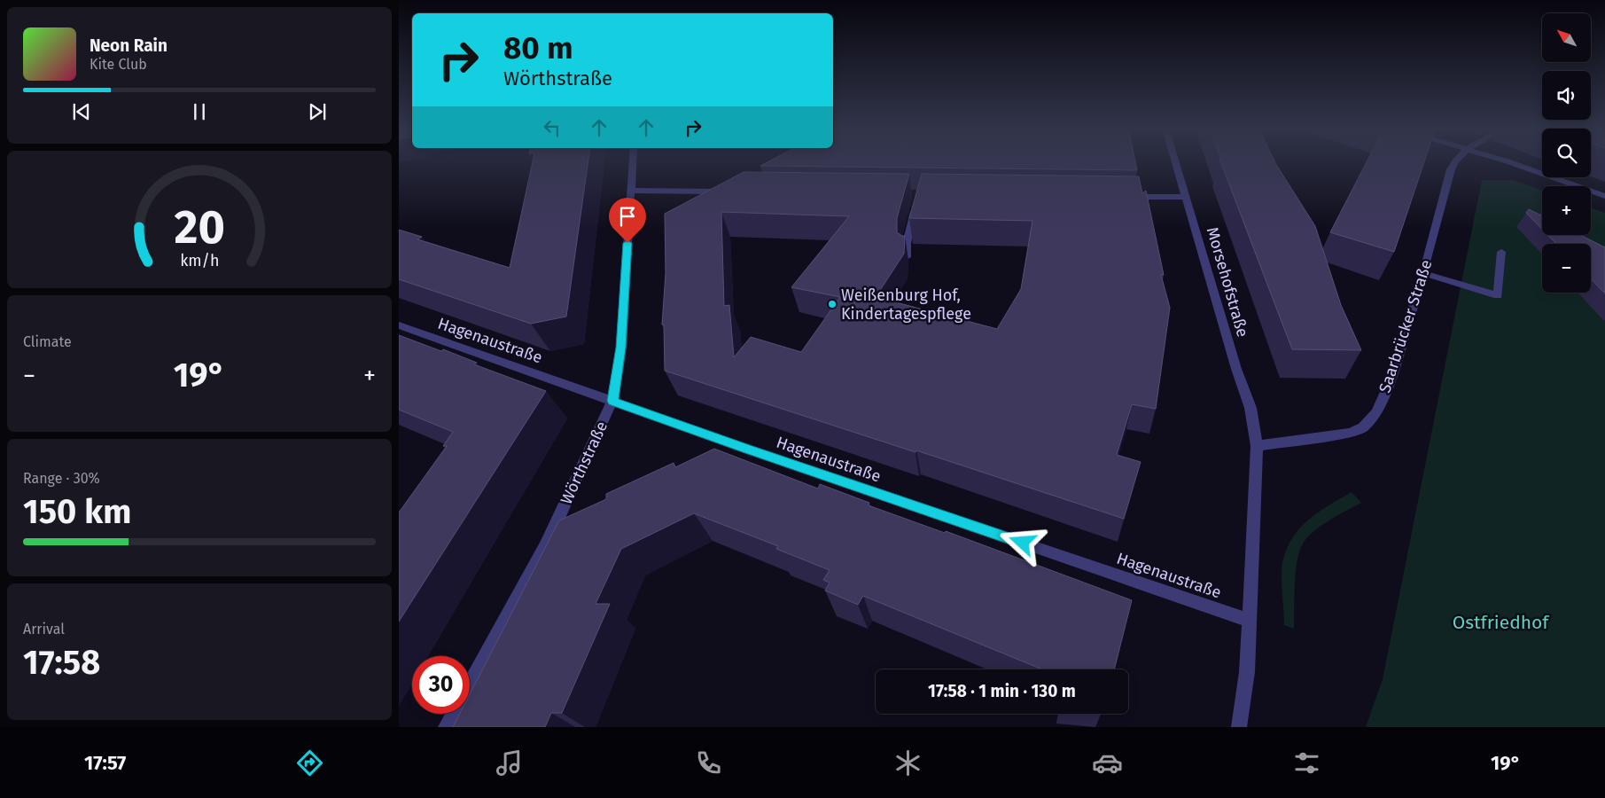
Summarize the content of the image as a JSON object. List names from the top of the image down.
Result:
{
  "streets": {
    "street": [
      "Morsehofstraße",
      "Saarbrücker Straße",
      "Hagenaustraße",
      "Wörthstraße"
    ]
  },
  "crossings": [
    ["Morsehofstraße", "Saarbrücker Straße"],
    ["Hagenaustraße", "Wörthstraße"]
  ],
  "parks": ["Ostfriedhof"],
  "places": ["Weißenburg Hof, Kindertagespflege"],
  "north": "top left",
  "page": {
    "map_buttons": ["+", "−"],
    "turn": ["80 m", "Wörthstraße"],
    "song": ["Neon Rain", "Kite Club"],
    "tile": [
      "Climate",
      ["Range · 30%", "150 km"],
      ["Arrival", "17:58"]
    ],
    "heat": ["−", "19°", "+"],
    "limit": "30",
    "trip": "17:58 · 1 min · 130 m",
    "tabs": ["17:57", "19°"],
    "gauge": ["20", "km/h"]
  }
}
